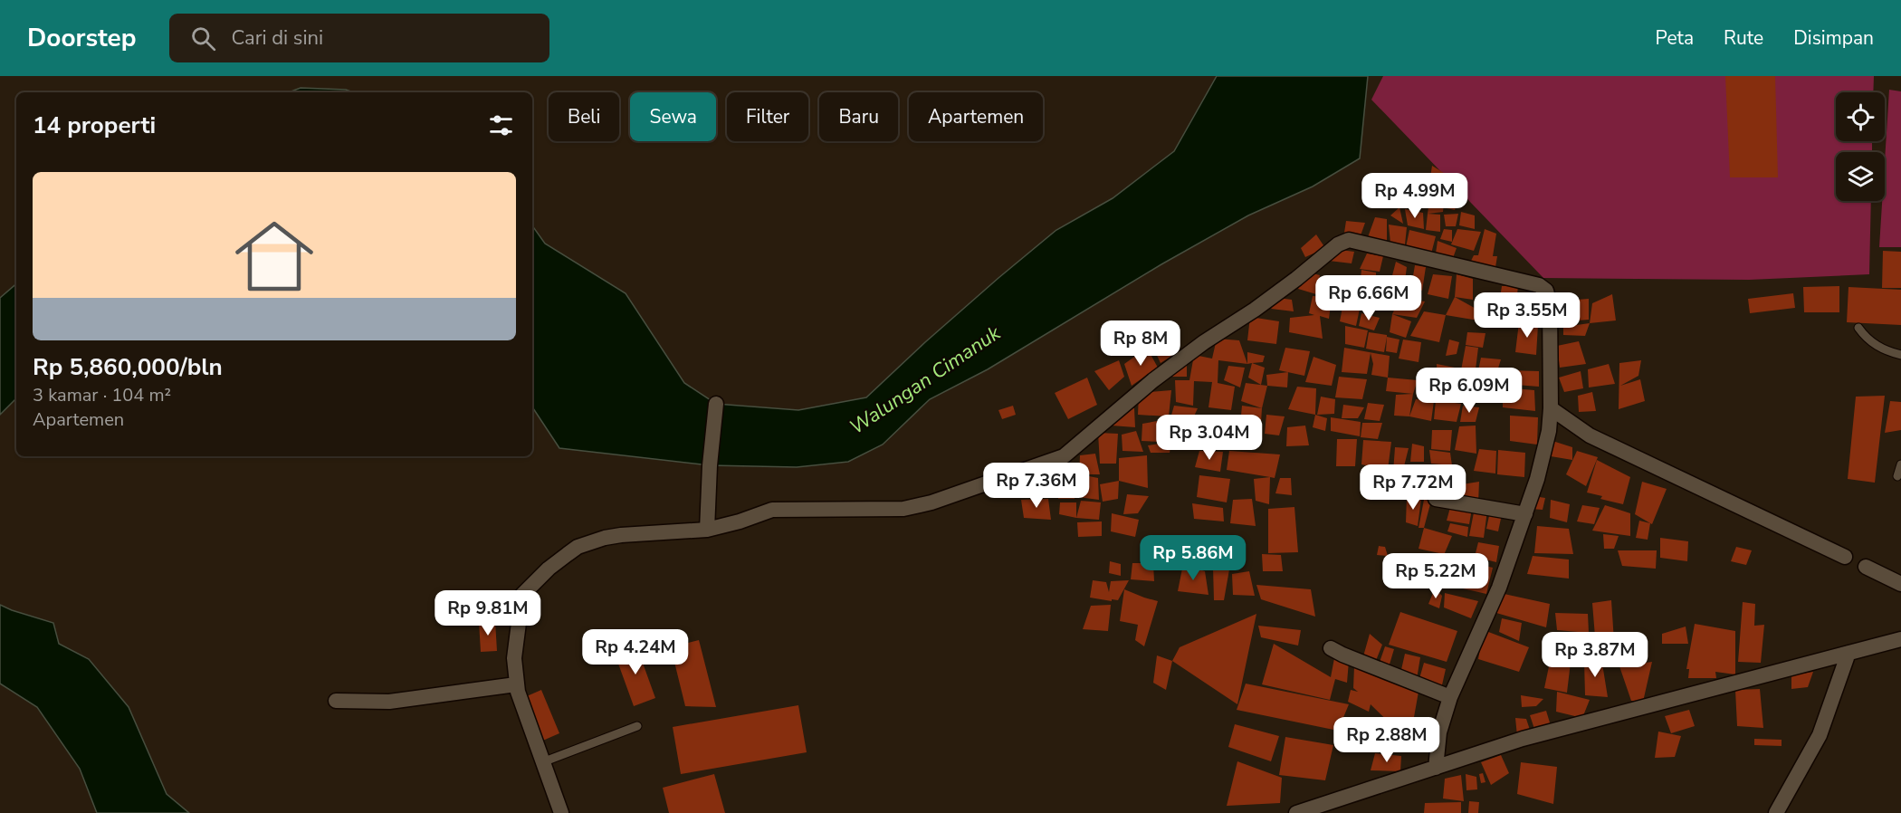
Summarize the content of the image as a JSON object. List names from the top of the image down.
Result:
{
  "water": ["Walungan Cimanuk"],
  "page": {
    "header": "Doorstep",
    "search": "Cari di sini",
    "nav": ["Peta", "Rute", "Disimpan"],
    "chip": [
      "Beli",
      "Sewa",
      "Filter",
      "Baru",
      "Apartemen"
    ],
    "heading": "14 properti",
    "list": [
      {
        "name": "Rp 5,860,000/bln",
        "note": "3 kamar · 104 m² · Apartemen"
      }
    ],
    "price": [
      "Rp 4.99M",
      "Rp 6.66M",
      "Rp 3.55M",
      "Rp 8M",
      "Rp 6.09M",
      "Rp 3.04M",
      "Rp 7.36M",
      "Rp 7.72M",
      "Rp 5.86M",
      "Rp 5.22M",
      "Rp 9.81M",
      "Rp 4.24M",
      "Rp 3.87M",
      "Rp 2.88M"
    ]
  }
}
